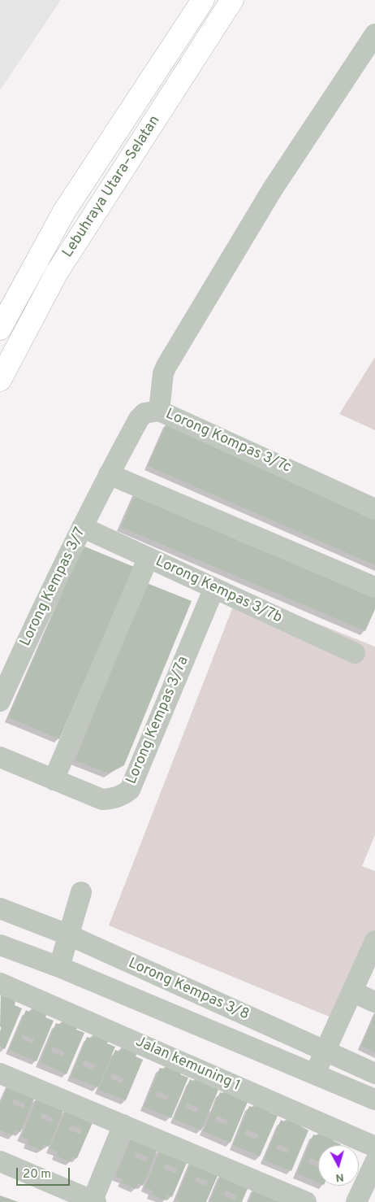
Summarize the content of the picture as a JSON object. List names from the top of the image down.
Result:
{
  "streets": {
    "highway": ["Lebuhraya Utara–Selatan"],
    "street": [
      "Lorong Kompas 3/7c",
      "Lorong Kempas 3/7",
      "Lorong Kempas 3/7b",
      "Lorong Kempas 3/7a",
      "Lorong Kempas 3/8",
      "Jalan kemuning 1"
    ]
  },
  "crossings": [
    ["Lorong Kompas 3/7c", "Lorong Kempas 3/7"],
    ["Lorong Kempas 3/7", "Lorong Kempas 3/7b"],
    ["Lorong Kempas 3/7b", "Lorong Kempas 3/7a"]
  ],
  "scale_bar": "20 m",
  "north": "bottom"
}
